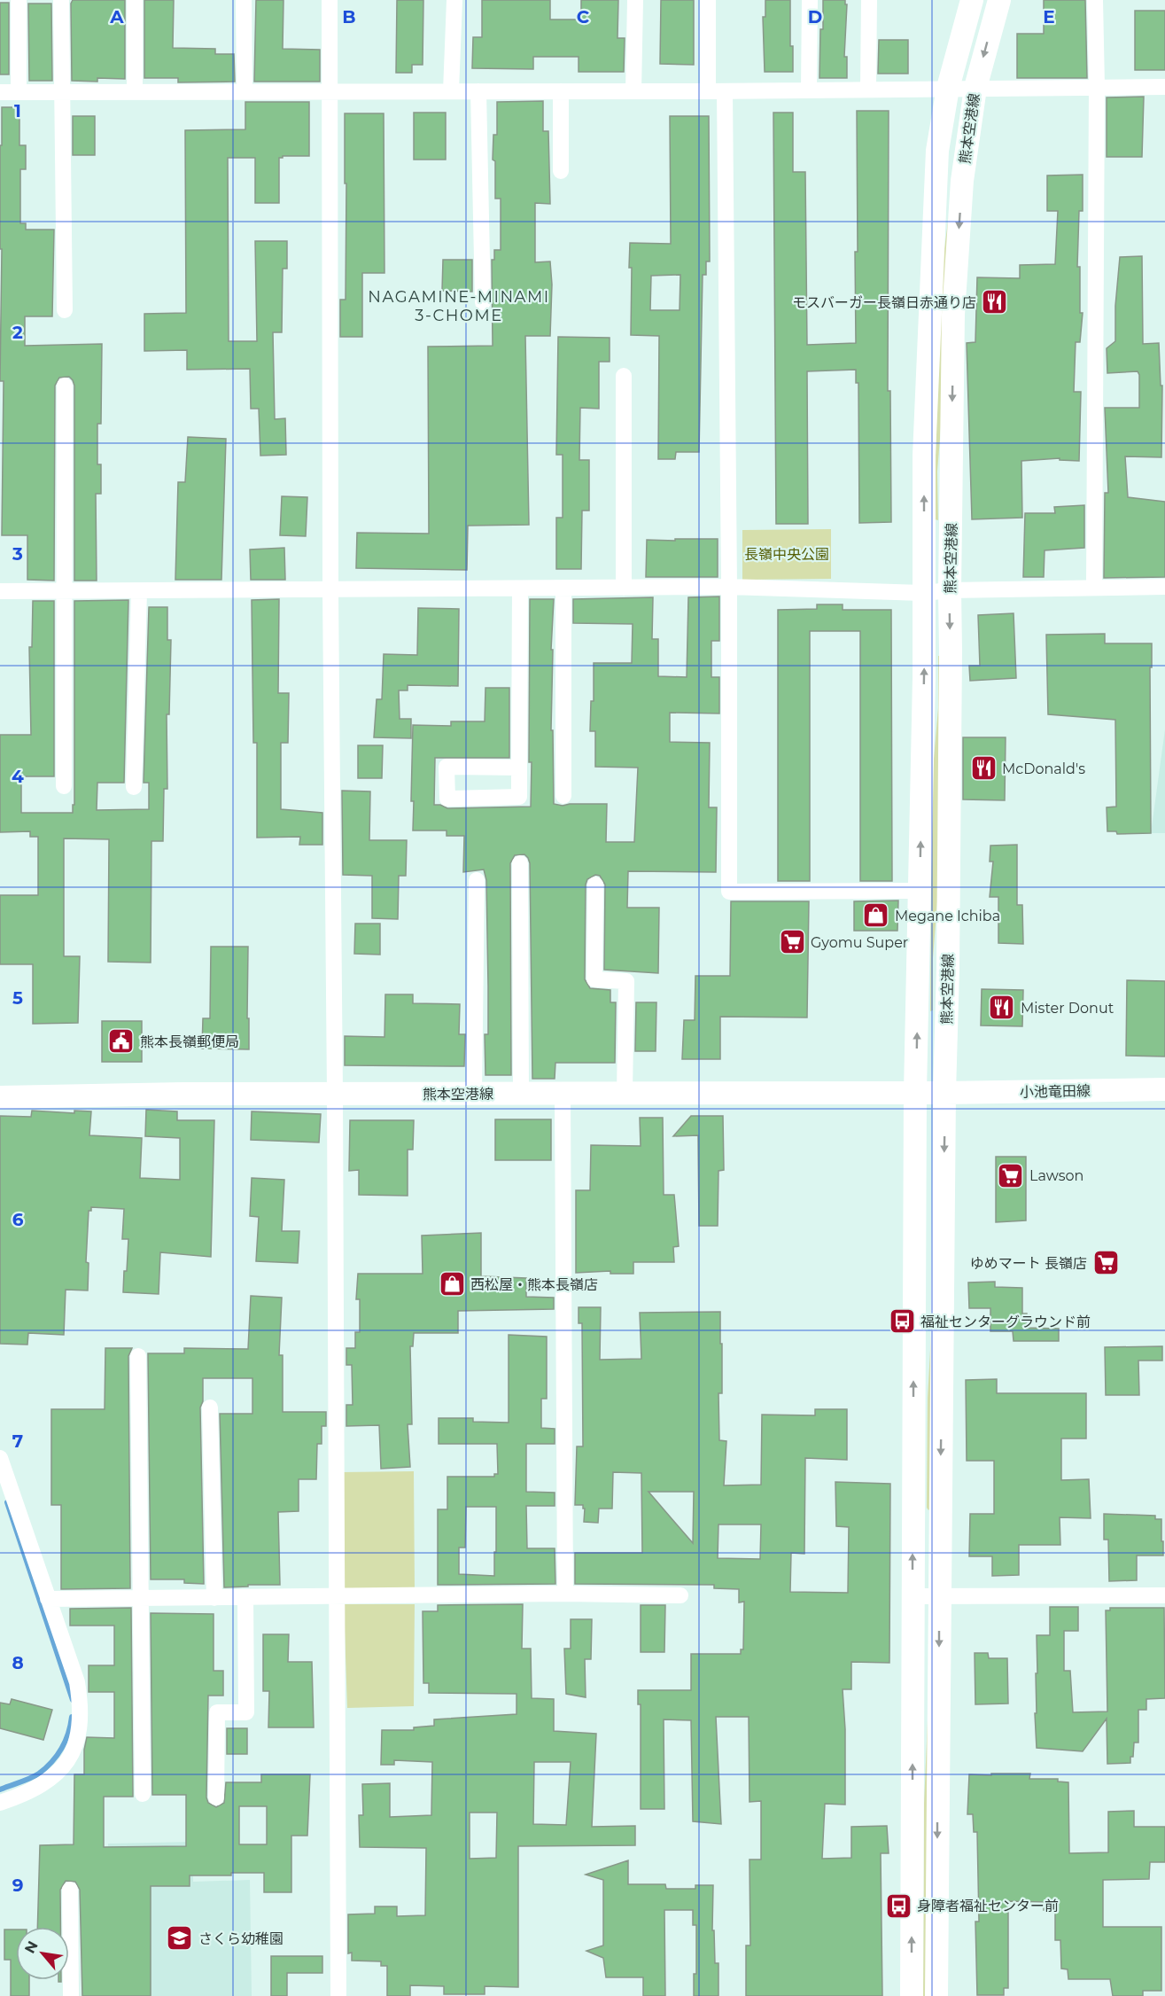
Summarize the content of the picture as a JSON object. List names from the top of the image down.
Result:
{
  "streets": {
    "main road": ["熊本空港線", "小池竜田線"]
  },
  "crossings": [
    ["熊本空港線", "小池竜田線"]
  ],
  "districts": ["NAGAMINE-MINAMI 3-CHOME"],
  "parks": ["長嶺中央公園"],
  "places": {
    "restaurant": ["モスバーガー長嶺日赤通り店", "McDonald's", "Mister Donut"],
    "shop": ["Megane Ichiba", "西松屋・熊本長嶺店"],
    "supermarket": ["Gyomu Super", "Lawson", "ゆめマート 長嶺店"],
    "public building": ["熊本長嶺郵便局"],
    "bus stop": ["福祉センターグラウンド前", "身障者福祉センター前"],
    "school or university": ["さくら幼稚園"]
  },
  "north": "top left",
  "grid": {
    "columns": [
      "A",
      "B",
      "C",
      "D",
      "E"
    ],
    "rows": [
      "1",
      "2",
      "3",
      "4",
      "5",
      "6",
      "7",
      "8",
      "9"
    ]
  }
}
